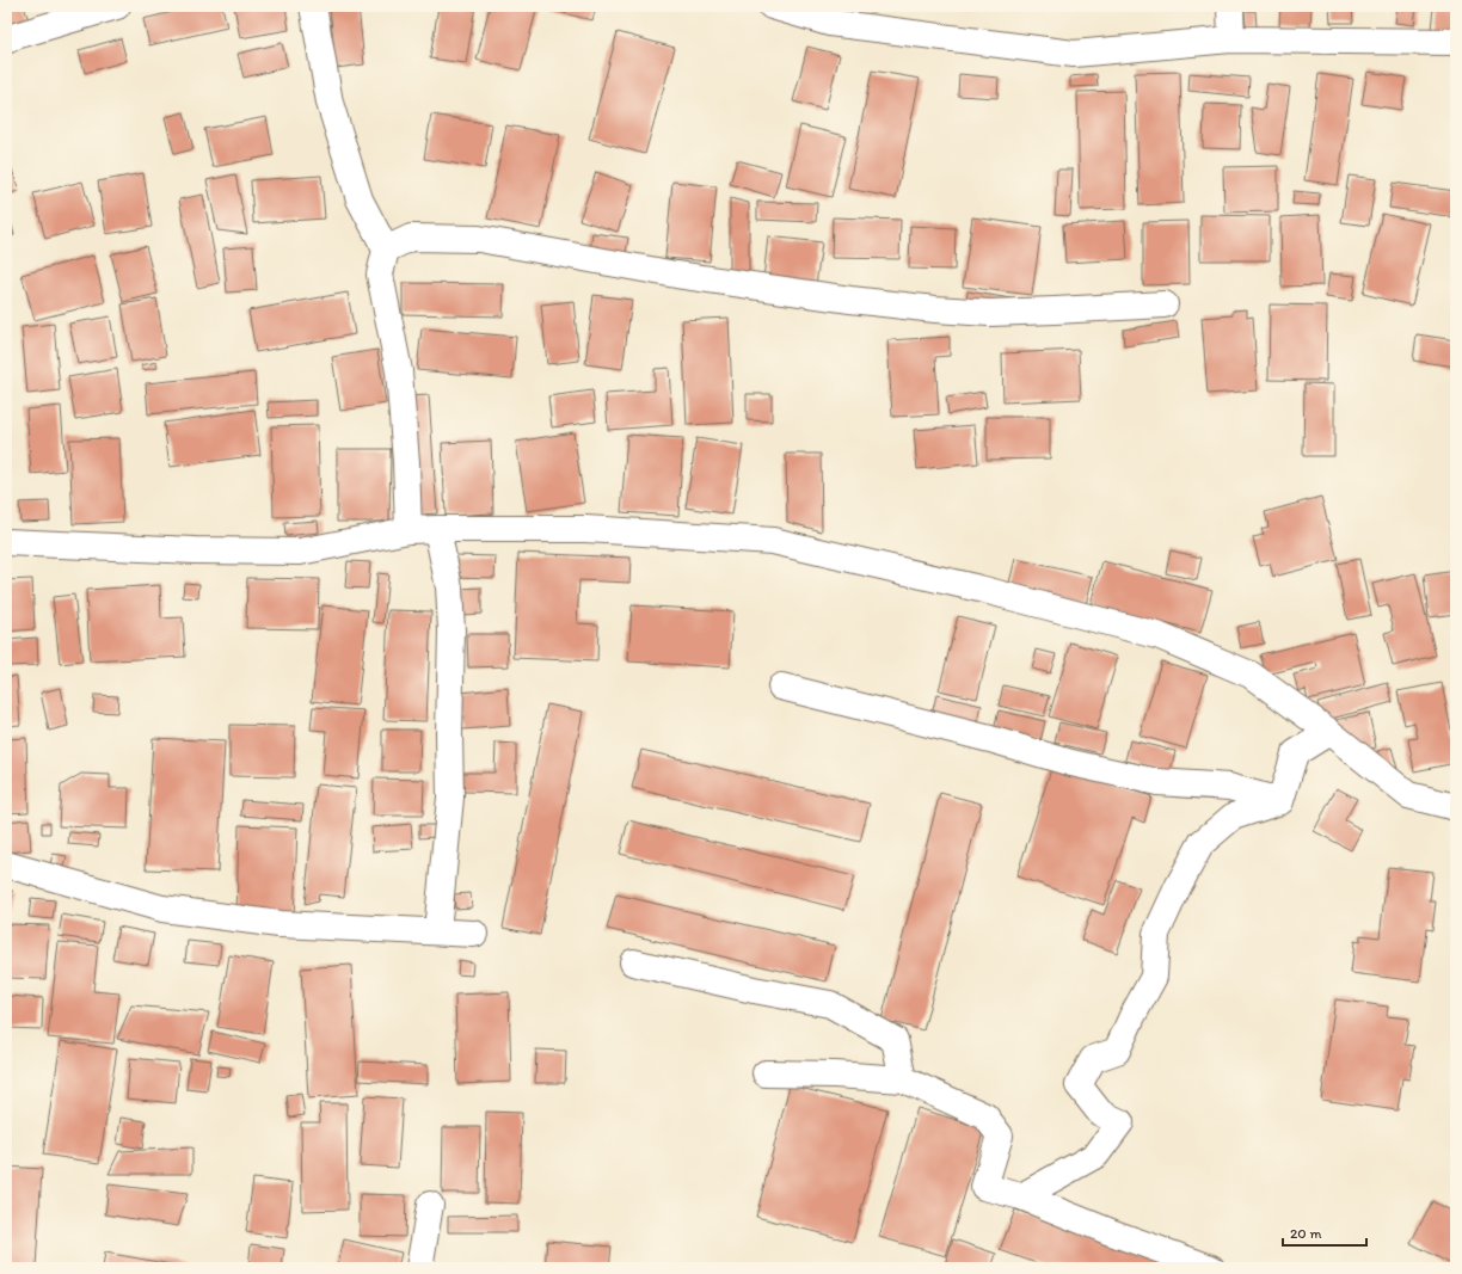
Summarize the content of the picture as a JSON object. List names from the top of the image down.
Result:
{
  "scale_bar": "20 m"
}
